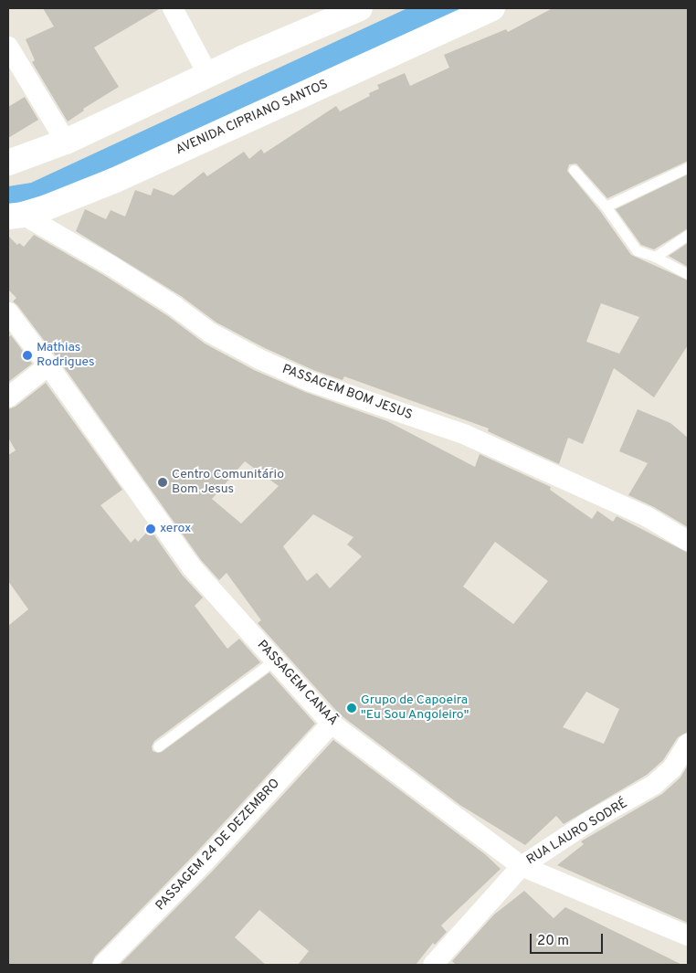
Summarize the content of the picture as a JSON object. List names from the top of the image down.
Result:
{
  "streets": {
    "street": [
      "AVENIDA CIPRIANO SANTOS",
      "PASSAGEM BOM JESUS",
      "PASSAGEM CANAÃ",
      "RUA LAURO SODRÉ",
      "PASSAGEM 24 DE DEZEMBRO"
    ]
  },
  "crossings": [
    ["AVENIDA CIPRIANO SANTOS", "PASSAGEM BOM JESUS"],
    ["PASSAGEM CANAÃ", "RUA LAURO SODRÉ"],
    ["PASSAGEM CANAÃ", "PASSAGEM 24 DE DEZEMBRO"]
  ],
  "places": [
    "Mathias Rodrigues",
    "Centro Comunitário Bom Jesus",
    "xerox",
    "Grupo de Capoeira \"Eu Sou Angoleiro\""
  ],
  "scale_bar": "20 m"
}
